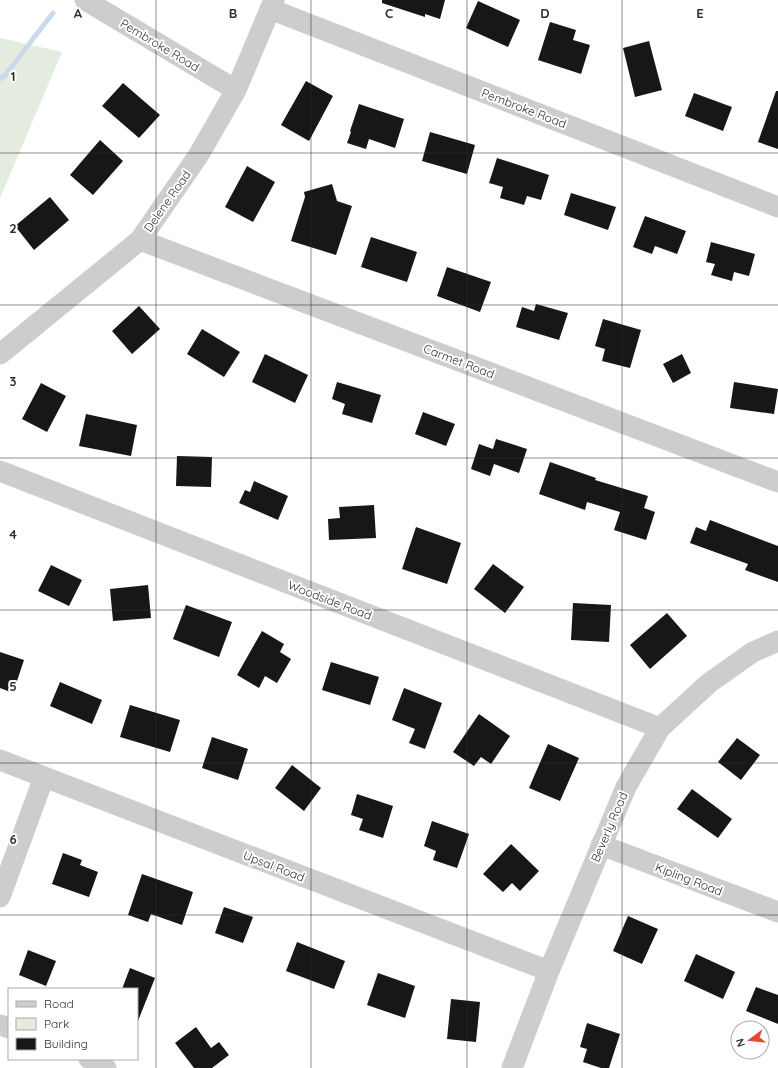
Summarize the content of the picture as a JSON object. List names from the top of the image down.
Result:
{
  "streets": {
    "street": [
      "Pembroke Road",
      "Delene Road",
      "Carmet Road",
      "Woodside Road",
      "Beverly Road",
      "Upsal Road",
      "Kipling Road"
    ]
  },
  "crossings": [
    ["Pembroke Road", "Delene Road"],
    ["Delene Road", "Carmet Road"],
    ["Woodside Road", "Beverly Road"],
    ["Beverly Road", "Upsal Road"],
    ["Beverly Road", "Kipling Road"]
  ],
  "legend": ["Road", "Park", "Building"],
  "north": "left",
  "grid": {
    "columns": [
      "A",
      "B",
      "C",
      "D",
      "E"
    ],
    "rows": [
      "1",
      "2",
      "3",
      "4",
      "5",
      "6"
    ]
  }
}
